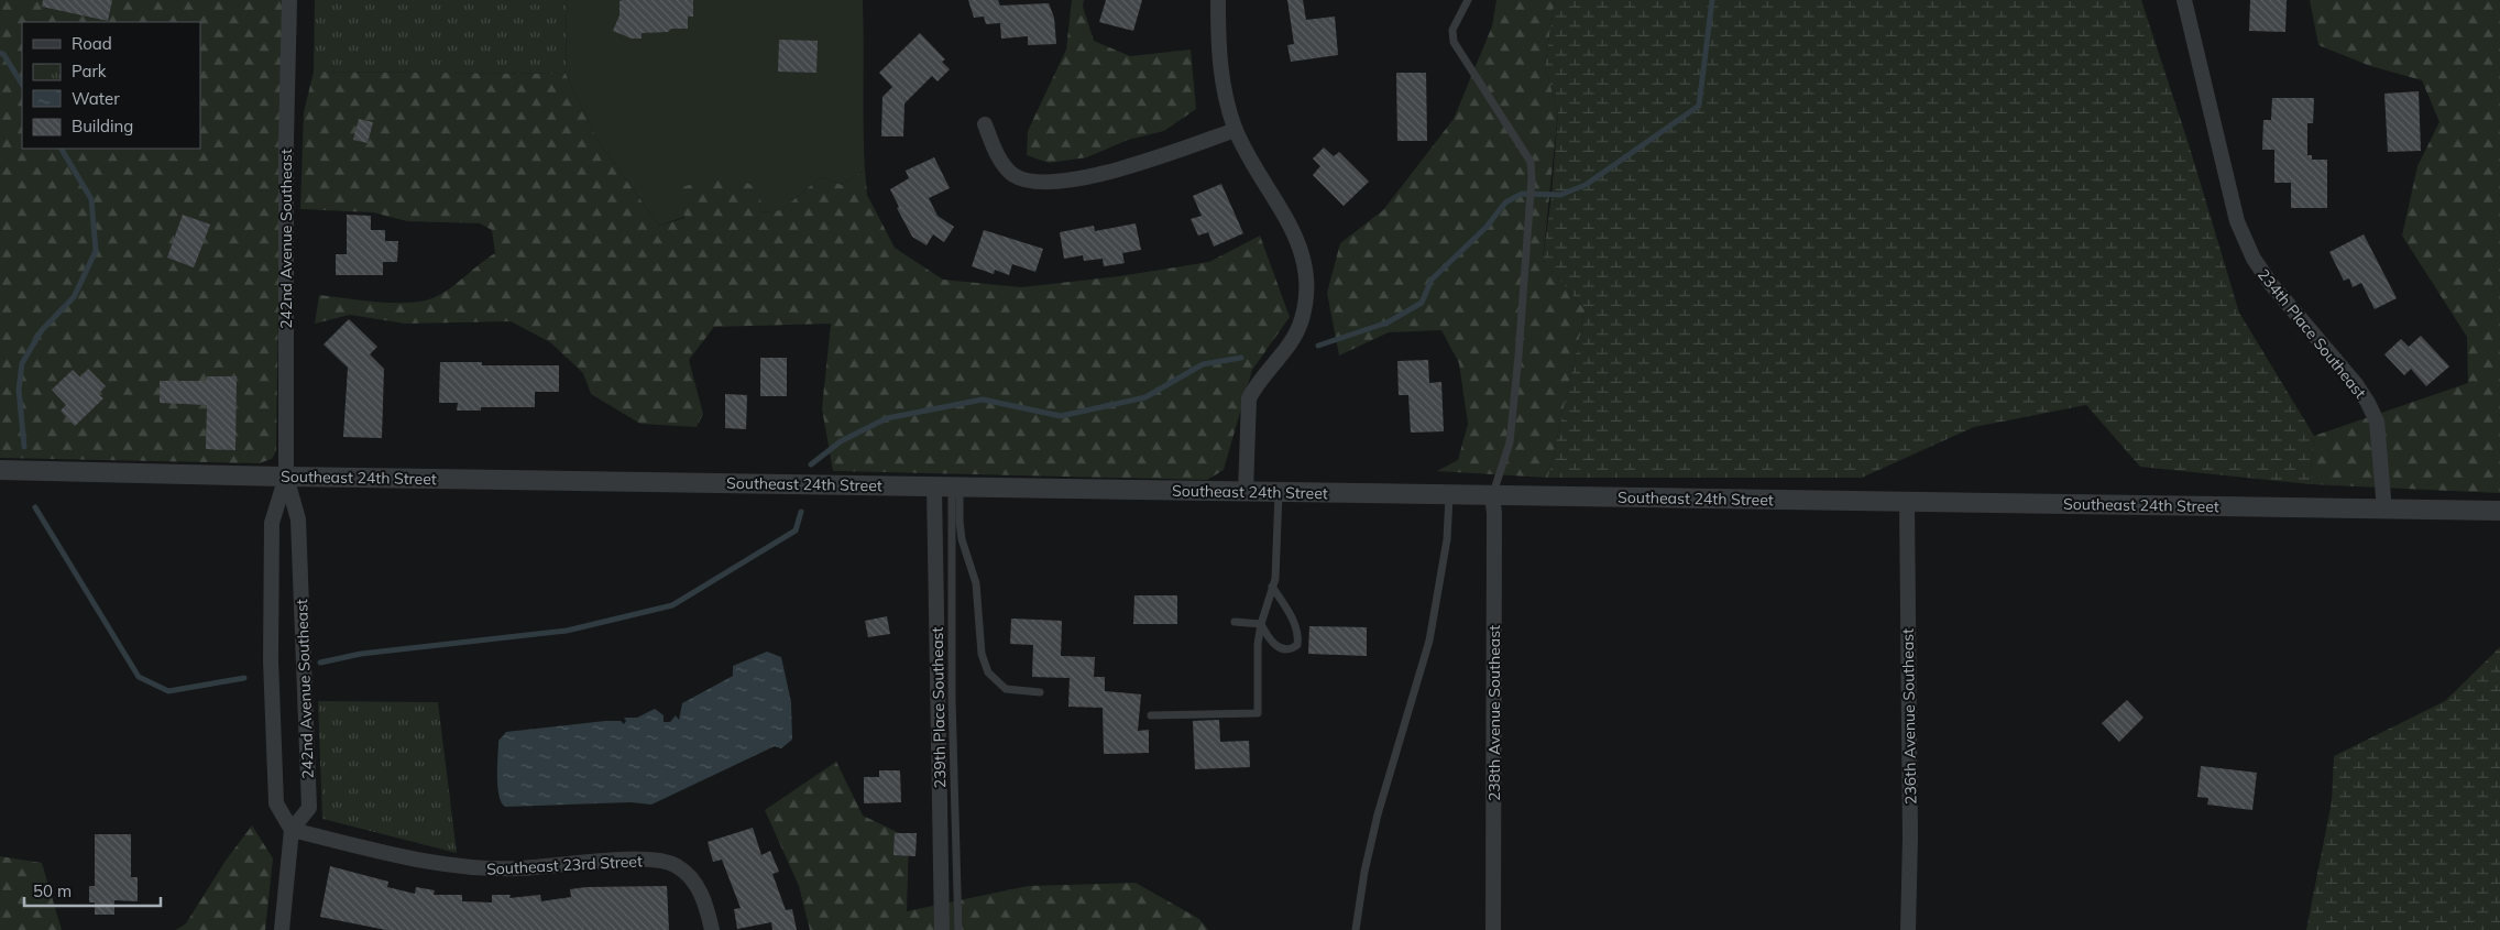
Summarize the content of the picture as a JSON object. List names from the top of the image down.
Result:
{
  "streets": {
    "street": [
      "242nd Avenue Southeast",
      "234th Place Southeast",
      "Southeast 24th Street",
      "239th Place Southeast",
      "238th Avenue Southeast",
      "236th Avenue Southeast",
      "Southeast 23rd Street"
    ]
  },
  "crossings": [
    ["242nd Avenue Southeast", "Southeast 24th Street"],
    ["242nd Avenue Southeast", "Southeast 23rd Street"],
    ["234th Place Southeast", "Southeast 24th Street"],
    ["Southeast 24th Street", "239th Place Southeast"],
    ["Southeast 24th Street", "238th Avenue Southeast"],
    ["Southeast 24th Street", "236th Avenue Southeast"]
  ],
  "legend": [
    "Road",
    "Park",
    "Water",
    "Building"
  ],
  "scale_bar": "50 m"
}
